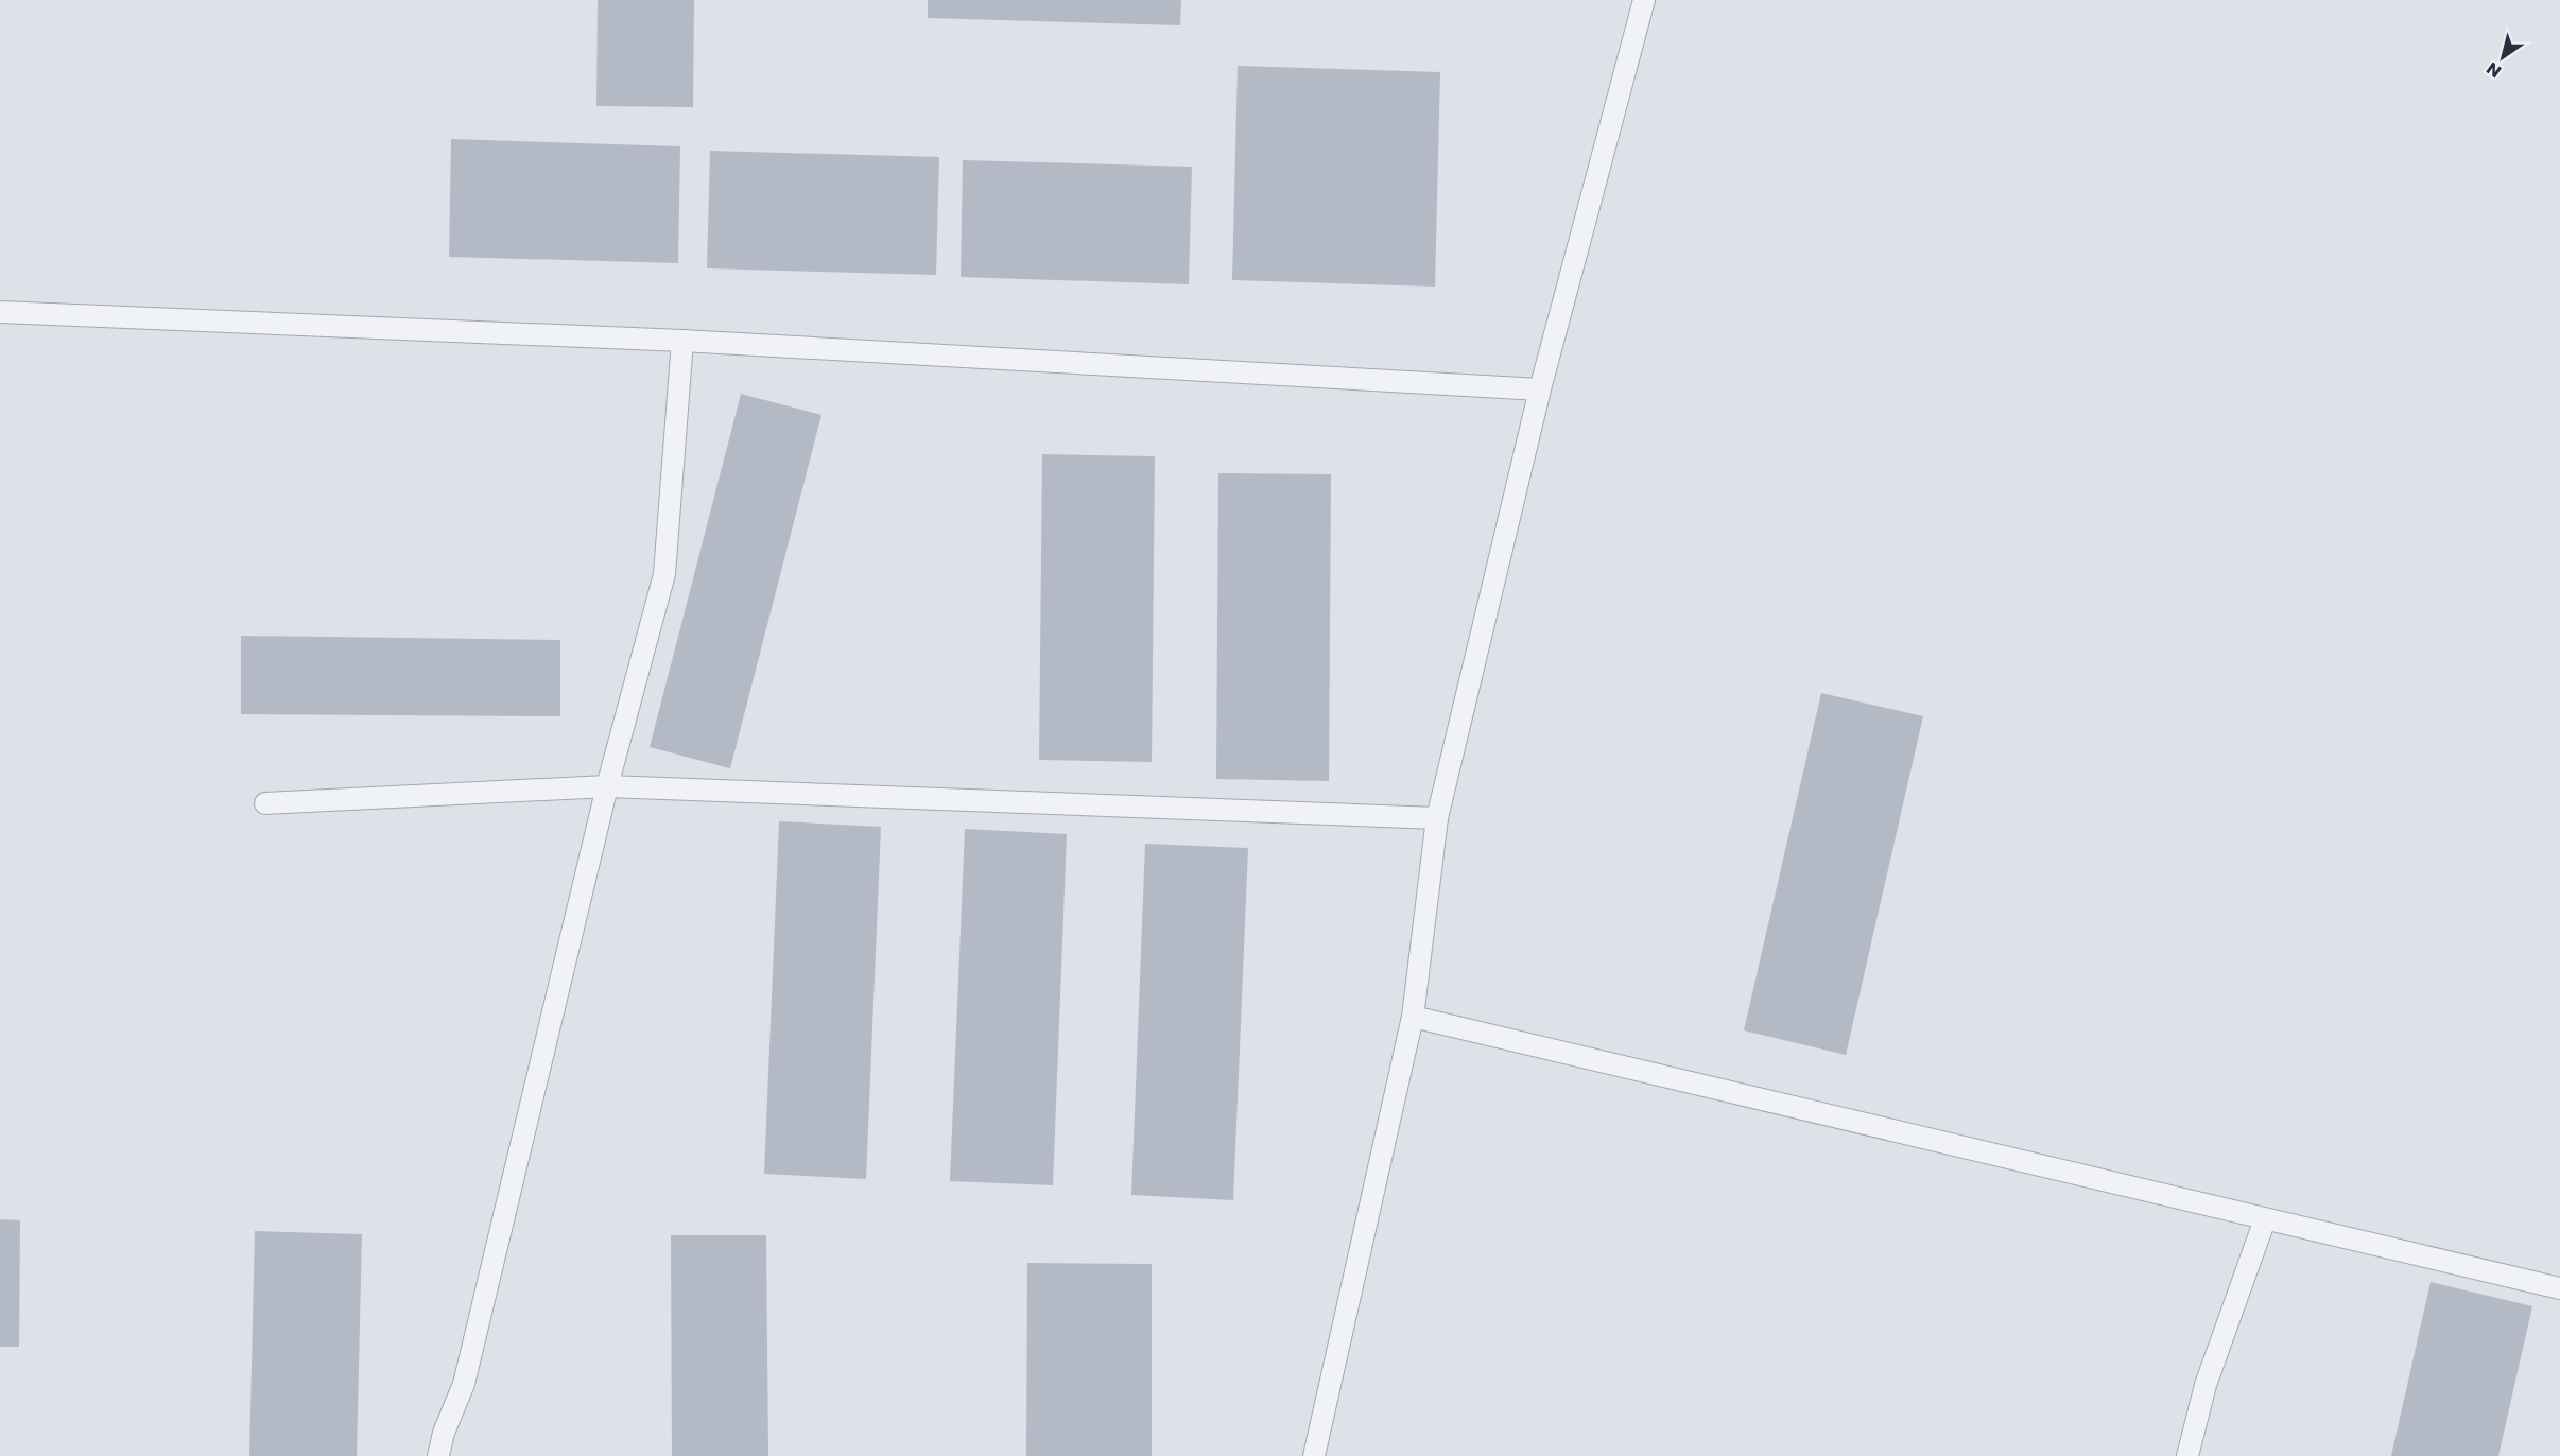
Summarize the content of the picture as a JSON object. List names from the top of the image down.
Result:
{
  "north": "bottom left"
}
